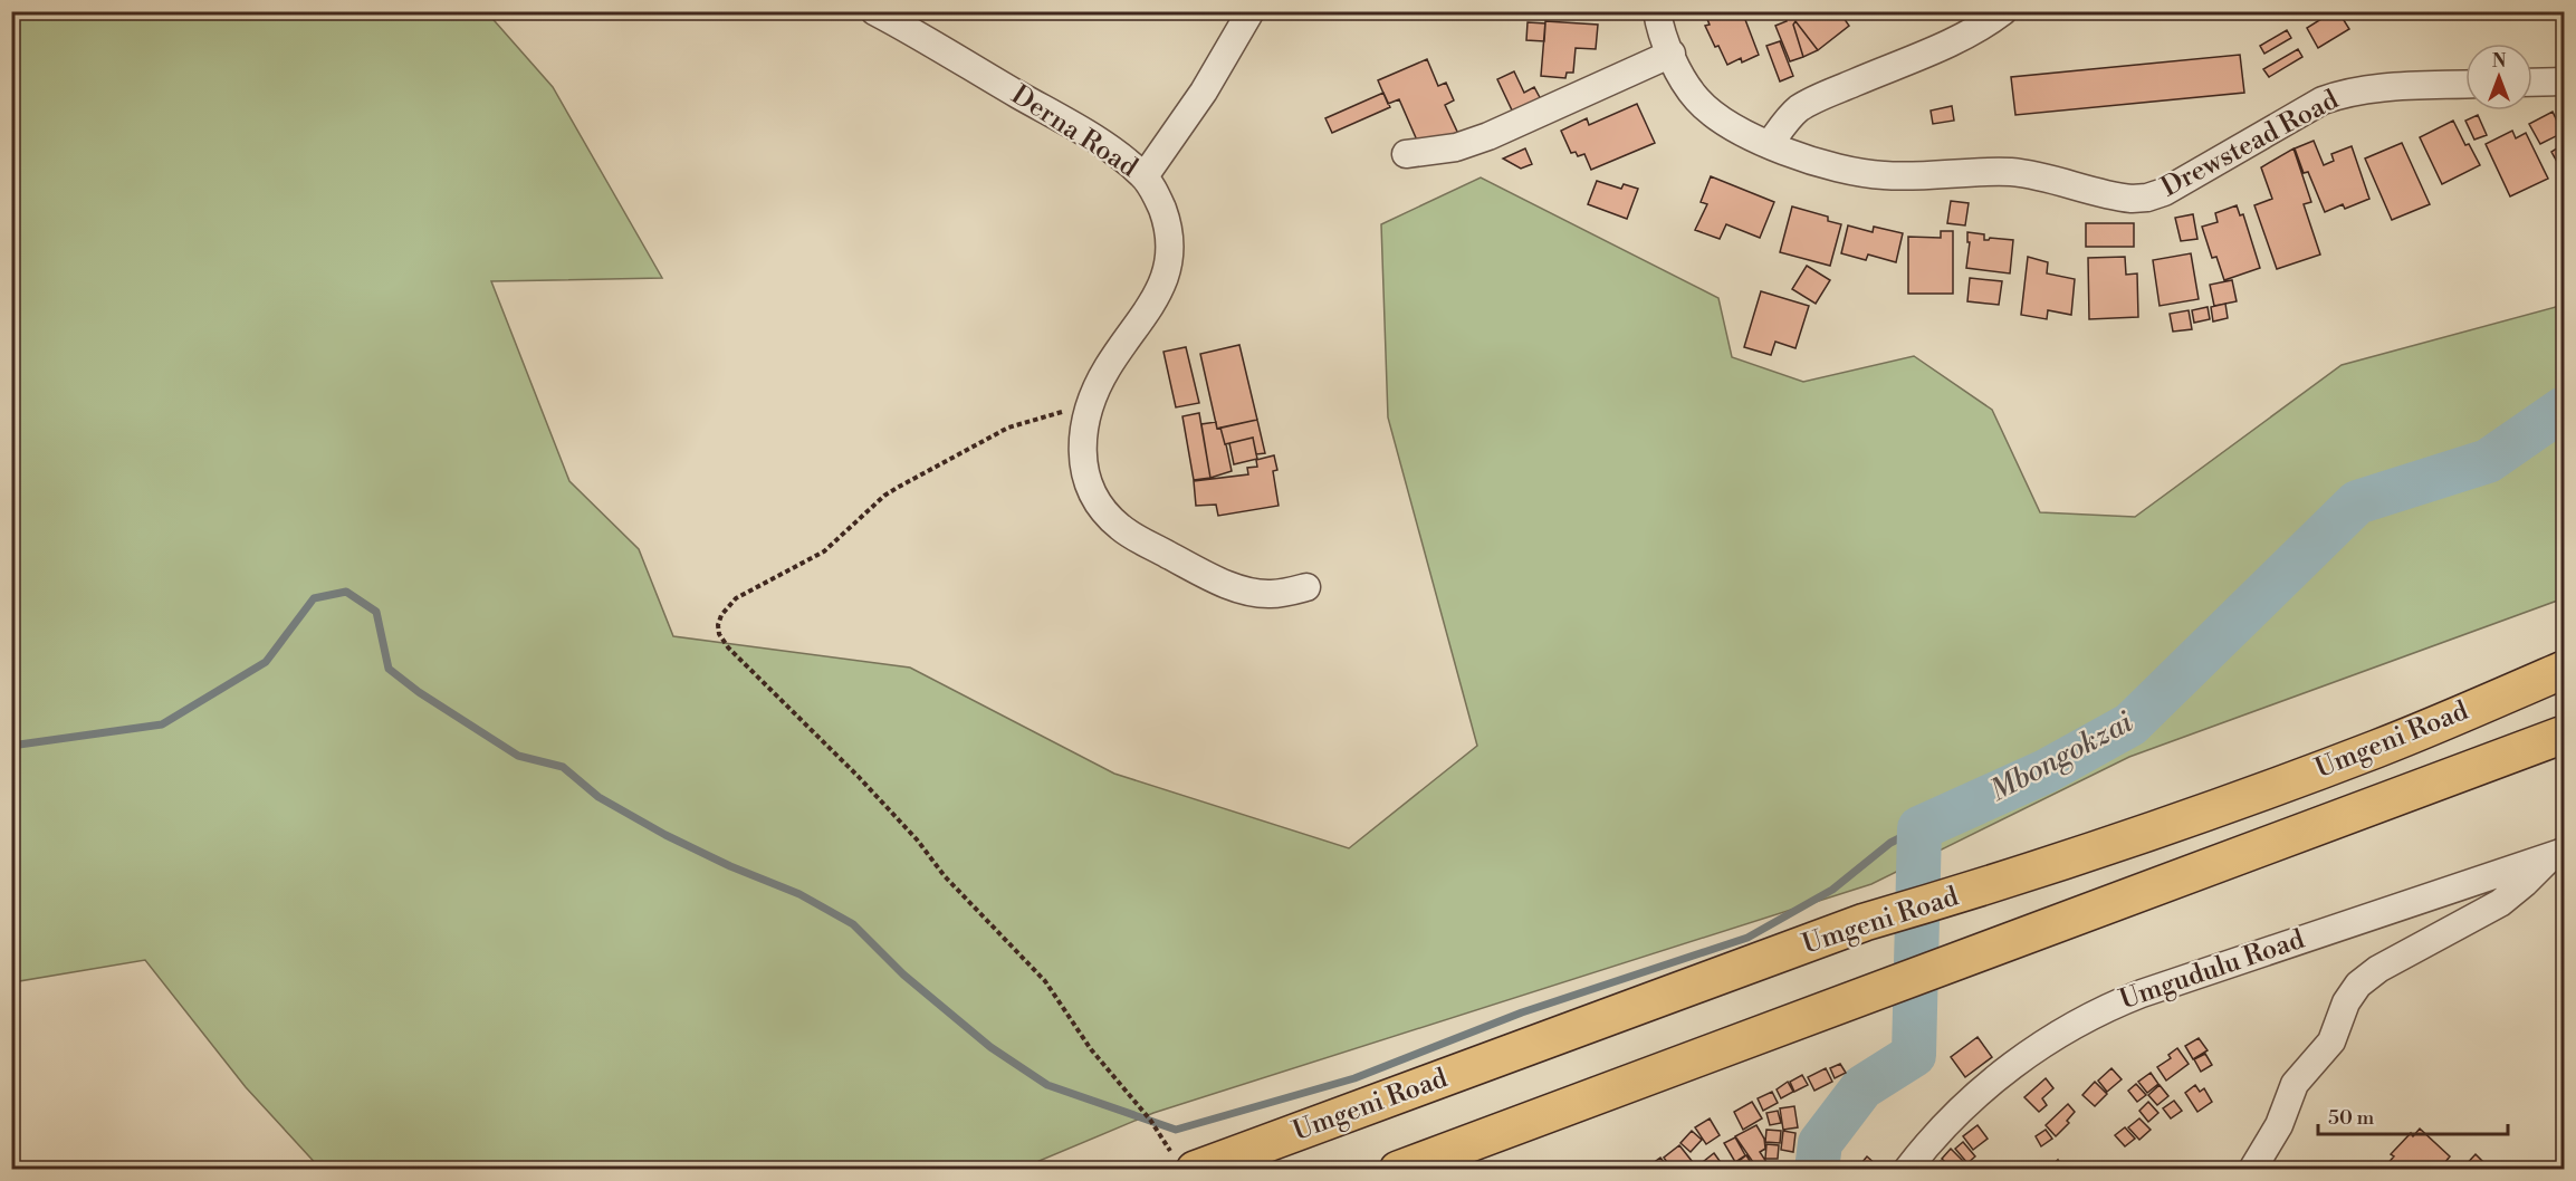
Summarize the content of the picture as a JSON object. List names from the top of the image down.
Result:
{
  "streets": {
    "highway": ["Umgeni Road"],
    "street": ["Derna Road", "Drewstead Road", "Umgudulu Road"]
  },
  "water": ["Mbongokzai"],
  "scale_bar": "50 m",
  "north": "top"
}
